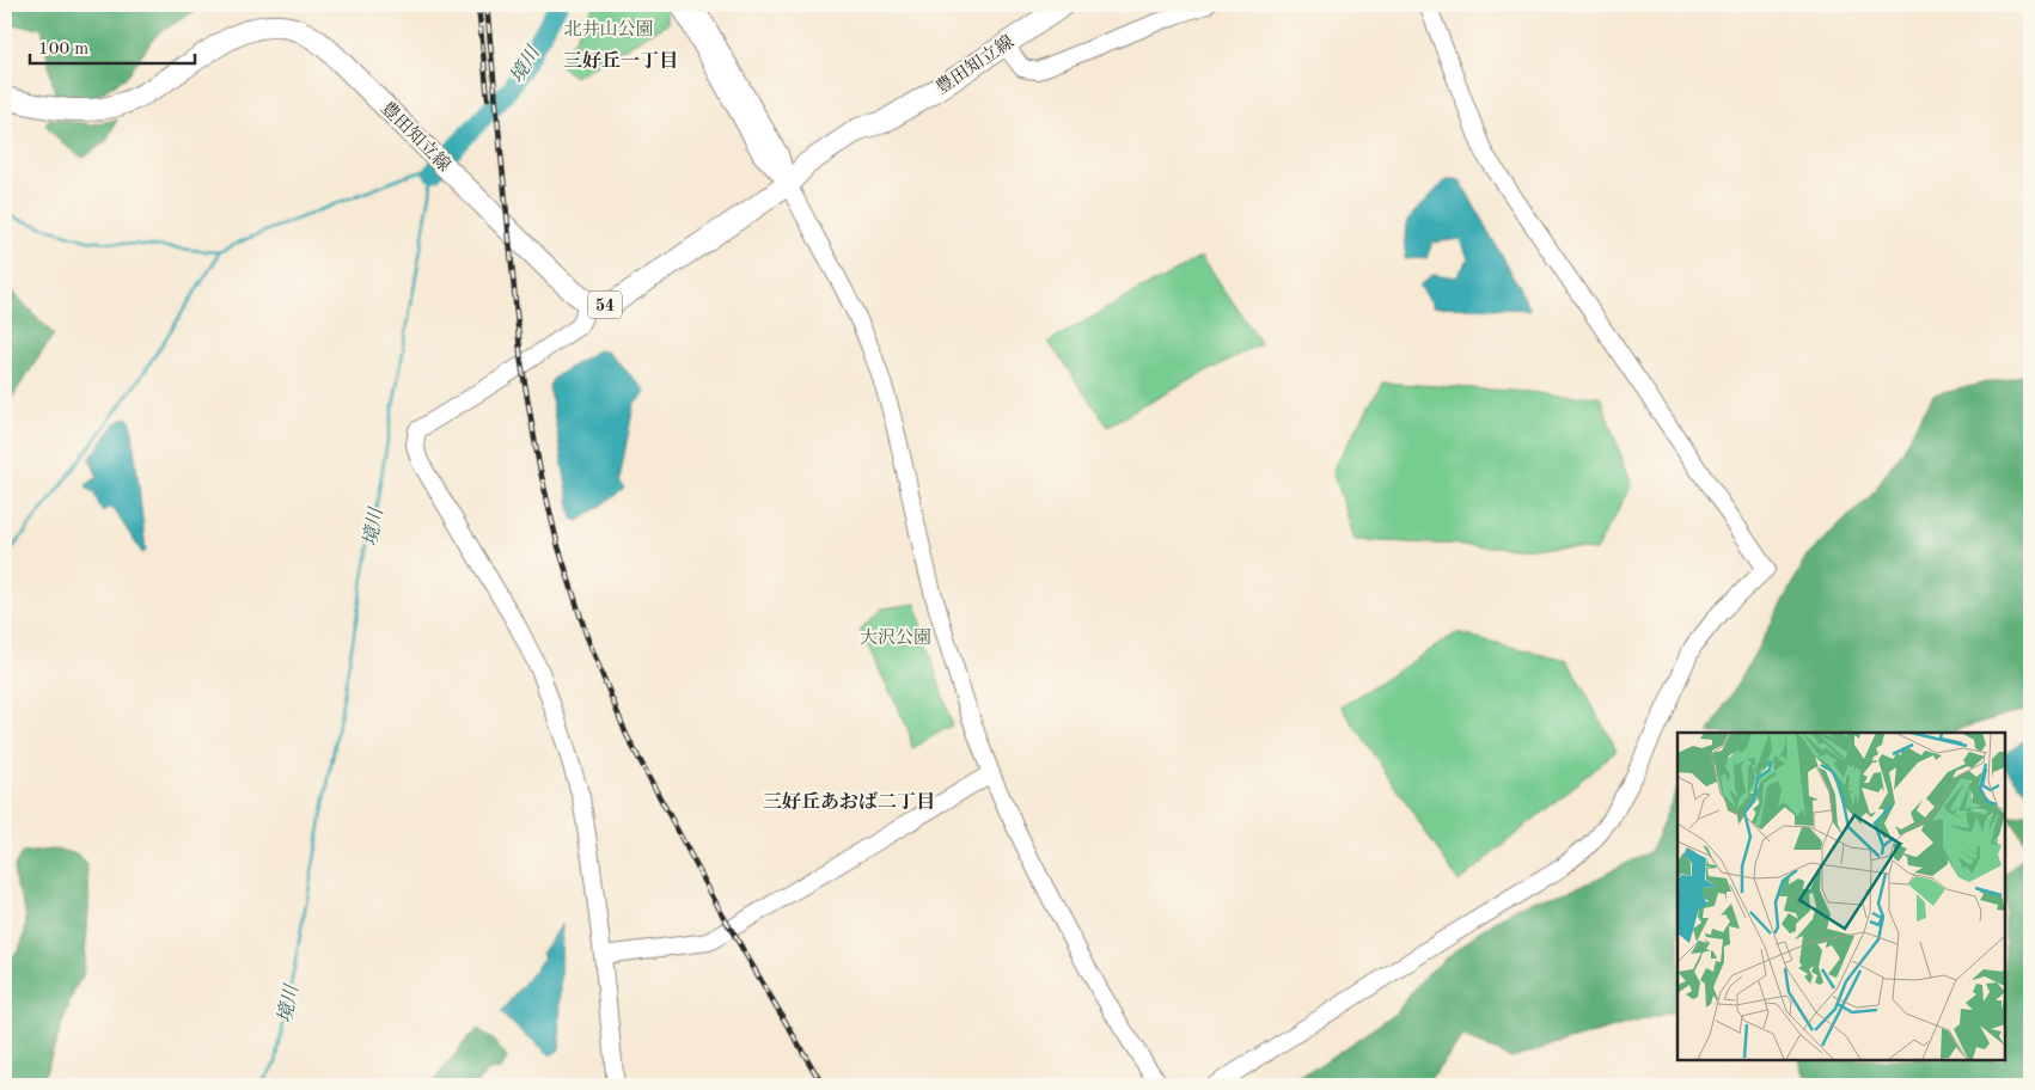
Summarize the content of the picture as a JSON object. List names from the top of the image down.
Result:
{
  "streets": {
    "main road": ["豊田知立線", "54"]
  },
  "districts": ["三好丘一丁目", "三好丘あおば二丁目"],
  "water": ["境川"],
  "parks": ["北井山公園", "大沢公園"],
  "scale_bar": "100 m"
}
